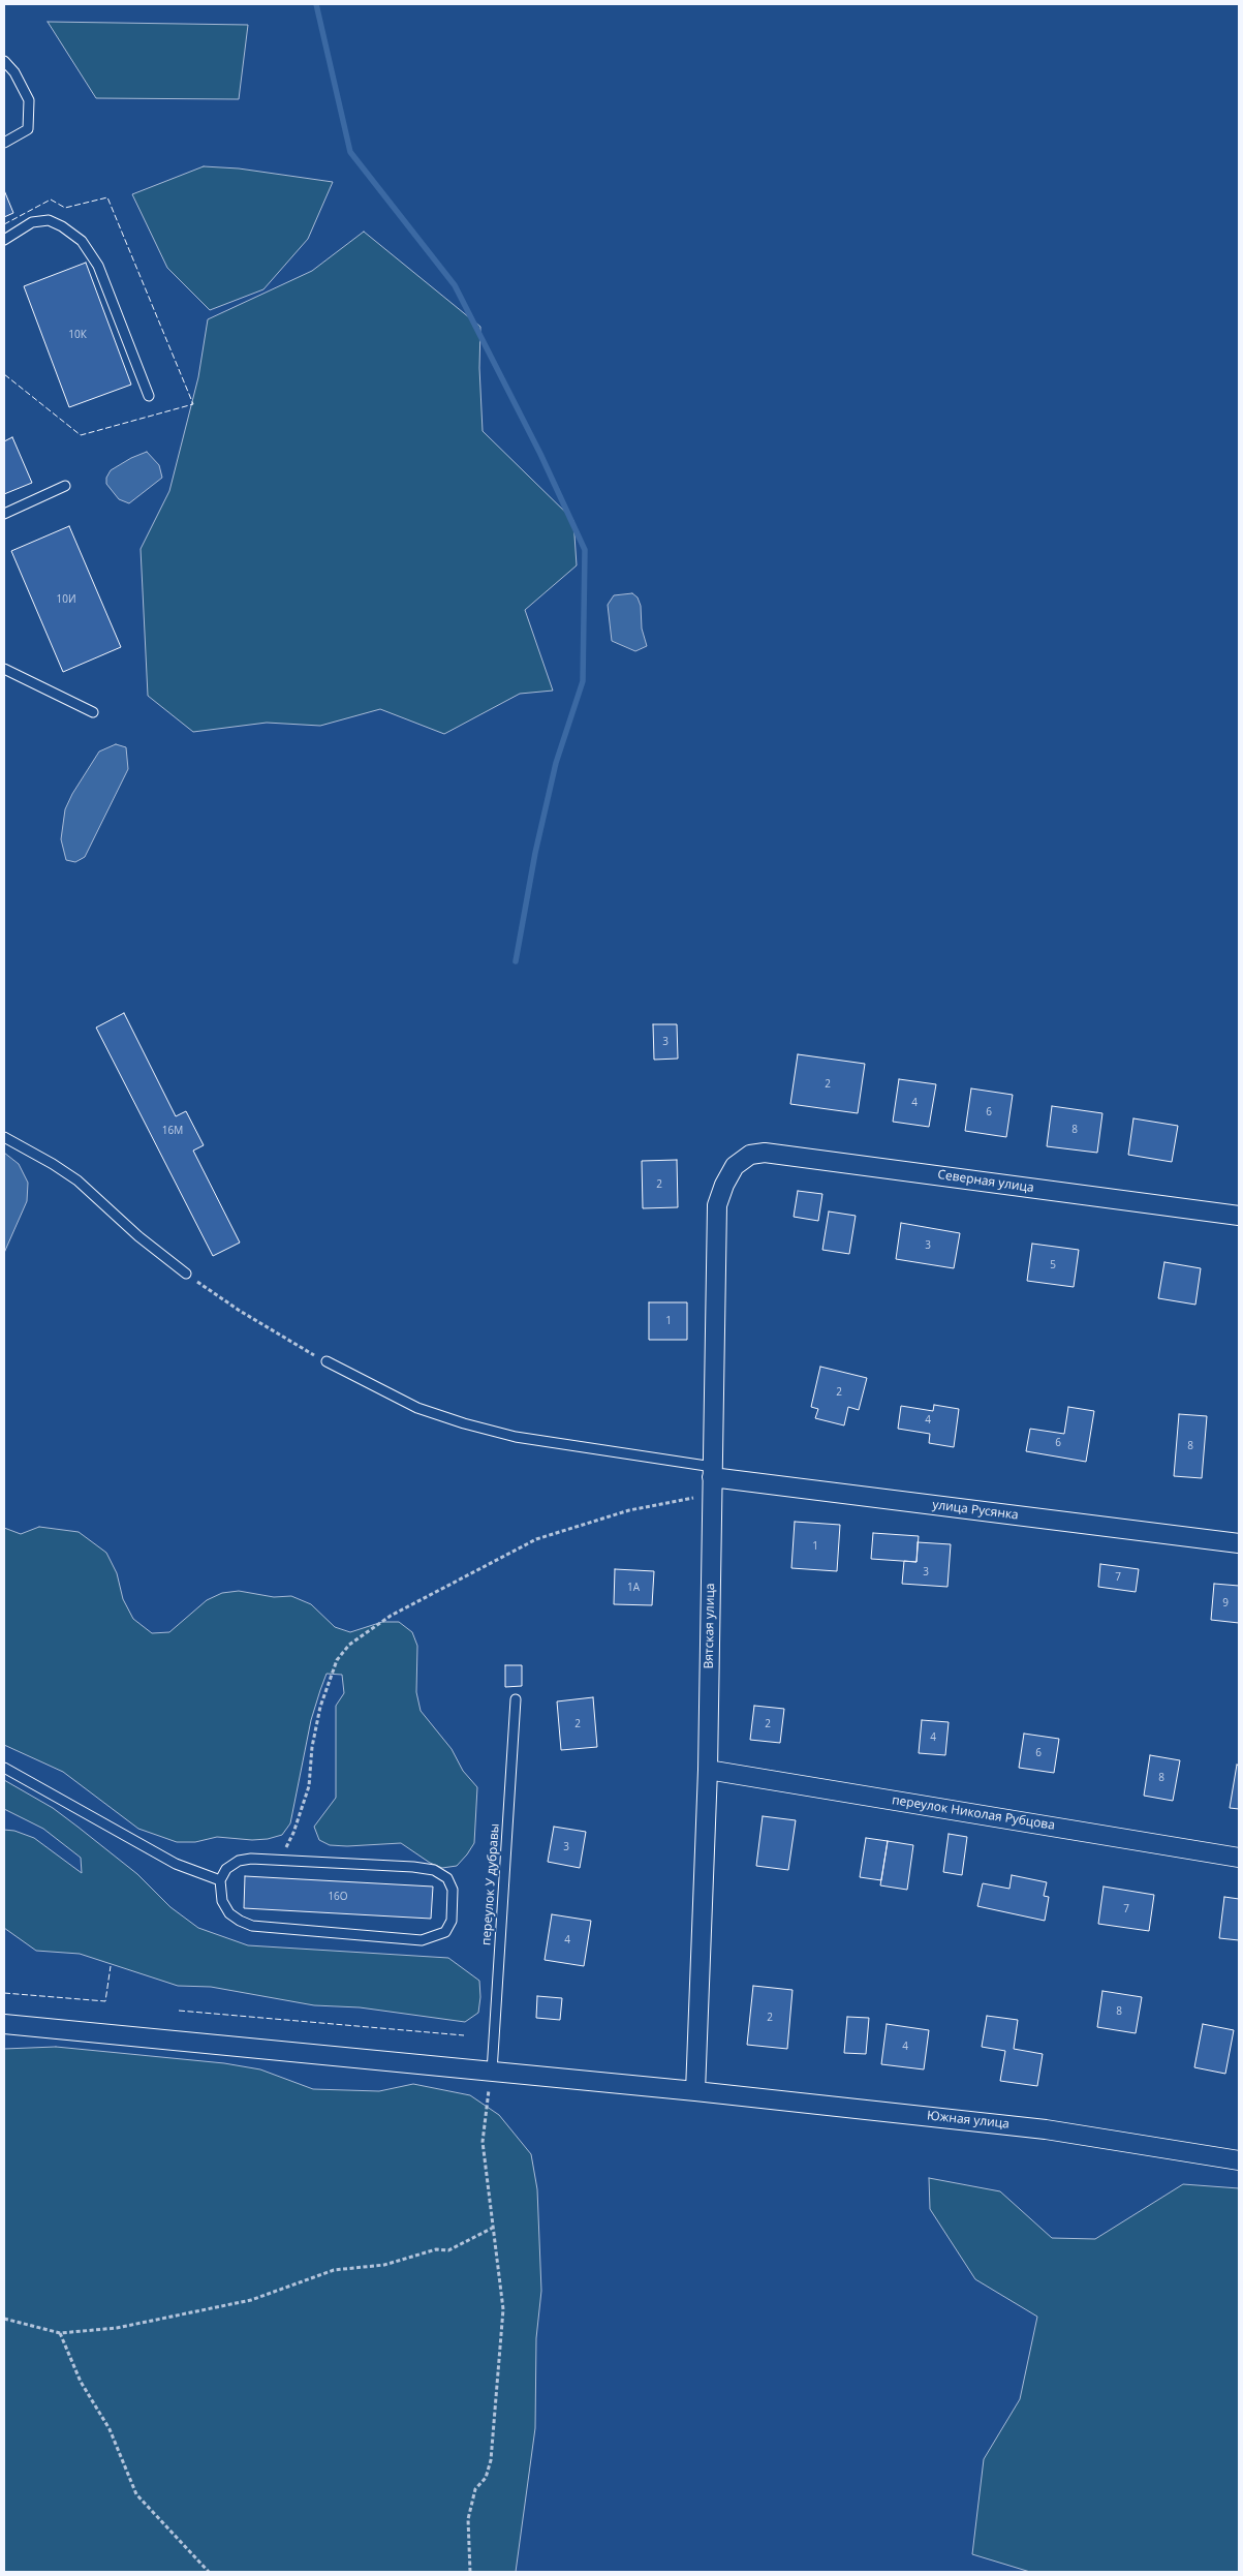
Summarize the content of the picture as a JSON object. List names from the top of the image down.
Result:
{
  "streets": {
    "street": [
      "Северная улица",
      "улица Русянка",
      "Вятская улица",
      "переулок Николая Рубцова",
      "Южная улица"
    ],
    "lane": ["переулок У дубравы"]
  },
  "crossings": [
    ["Северная улица", "Вятская улица"],
    ["улица Русянка", "Вятская улица"],
    ["Вятская улица", "переулок Николая Рубцова"],
    ["Вятская улица", "Южная улица"],
    ["переулок У дубравы", "Южная улица"]
  ],
  "house_numbers": [
    "10К",
    "10И",
    "3",
    "2",
    "4",
    "6",
    "8",
    "16М",
    "2",
    "3",
    "5",
    "1",
    "2",
    "4",
    "6",
    "8",
    "1",
    "3",
    "7",
    "1А",
    "9",
    "2",
    "2",
    "4",
    "6",
    "8",
    "3",
    "16О",
    "7",
    "4",
    "8",
    "2",
    "4"
  ]
}
